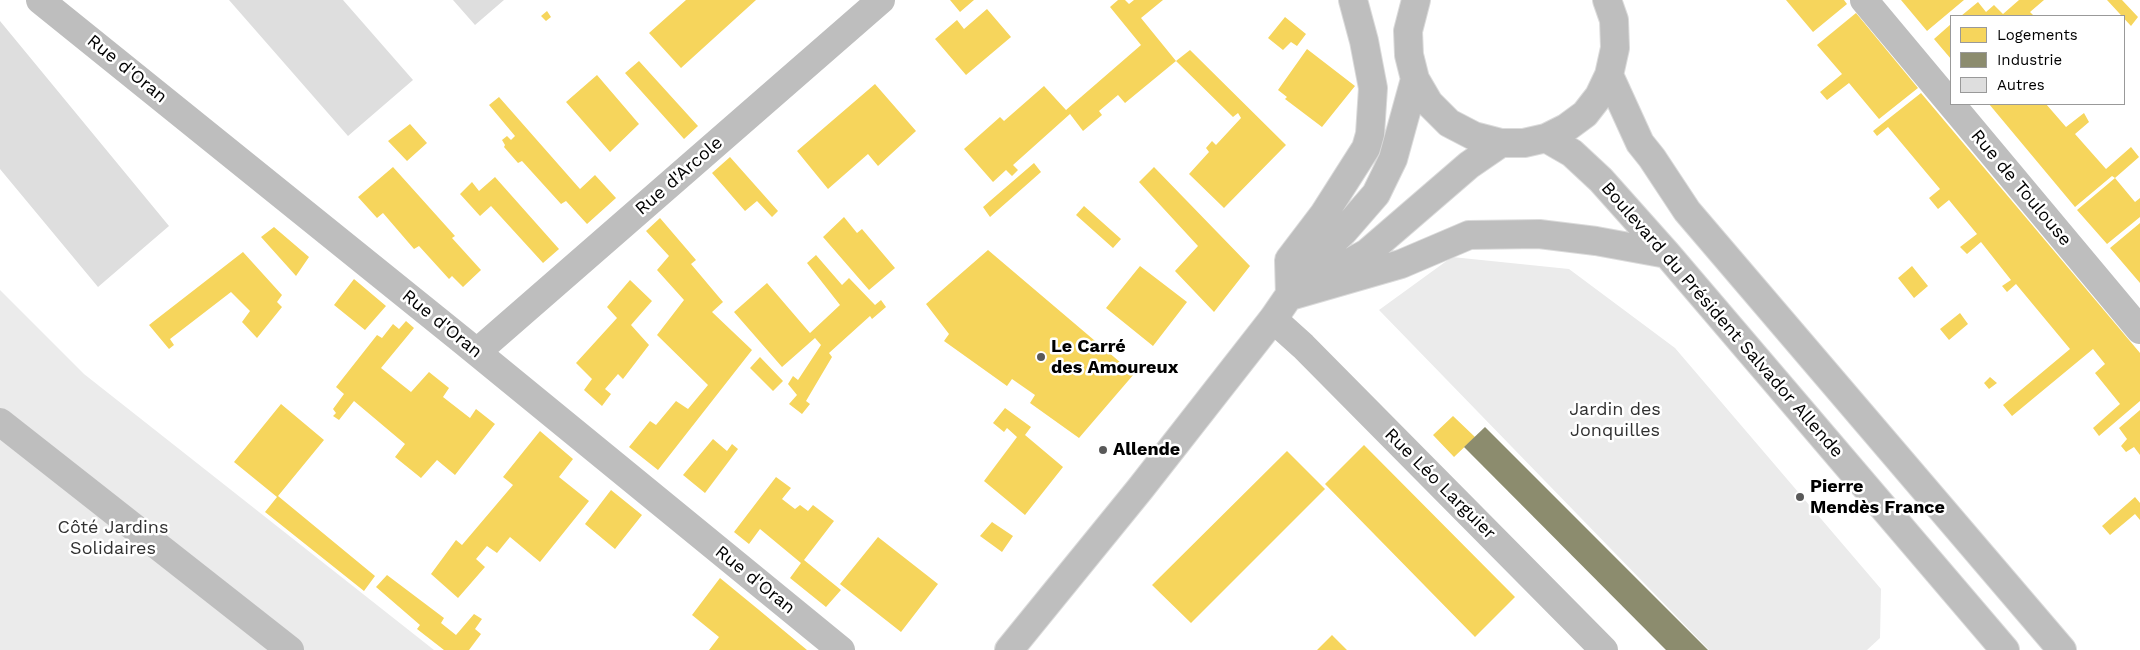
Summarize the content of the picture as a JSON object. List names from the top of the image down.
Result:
{
  "streets": {
    "main road": [
      "Rue d'Oran",
      "Rue d'Arcole",
      "Rue de Toulouse",
      "Boulevard du Président Salvador Allende",
      "Rue Léo Larguier"
    ]
  },
  "crossings": [
    ["Rue d'Oran", "Rue d'Arcole"]
  ],
  "parks": ["Jardin des Jonquilles", "Côté Jardins Solidaires"],
  "places": ["Le Carré des Amoureux", "Allende", "Pierre Mendès France"],
  "legend": ["Logements", "Industrie", "Autres"]
}
